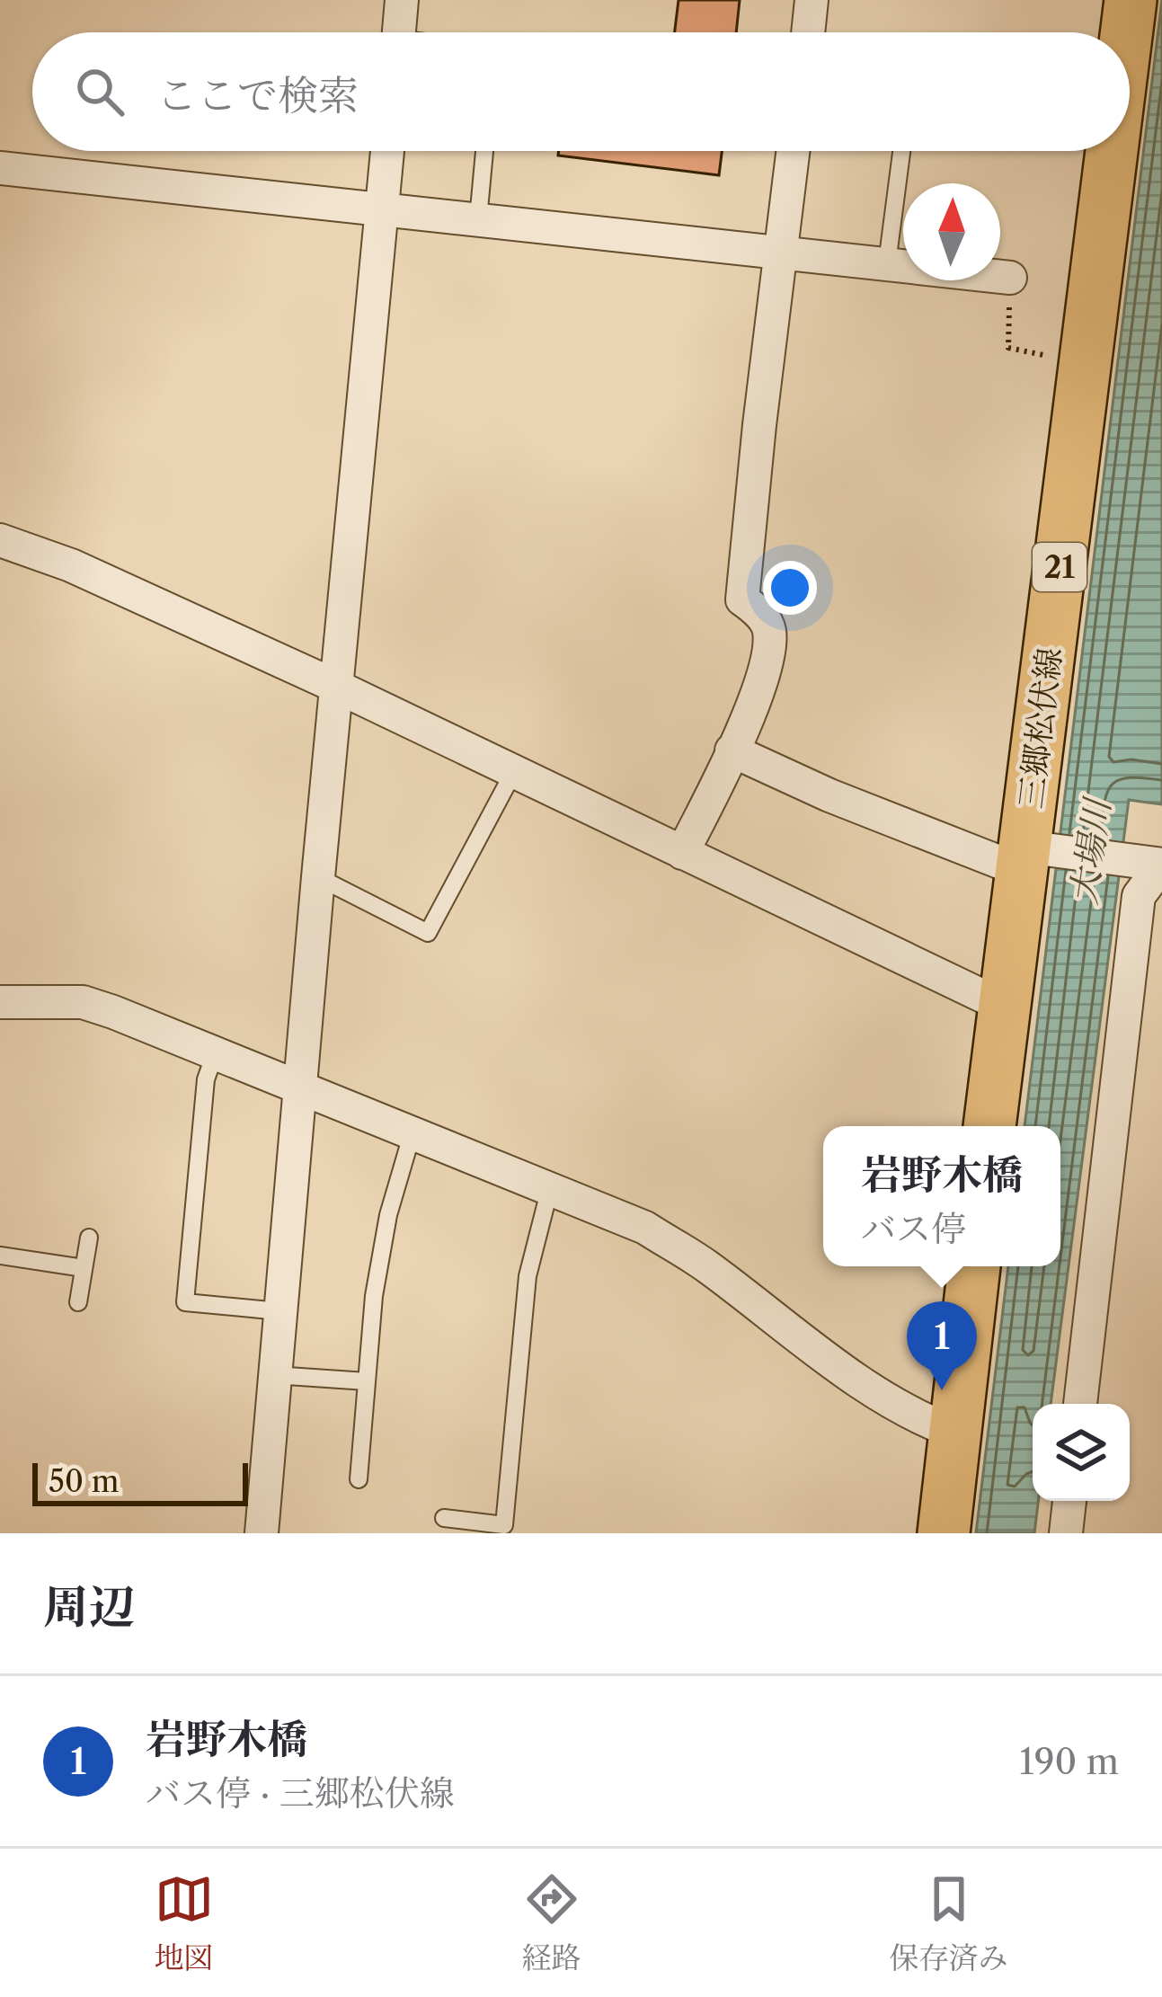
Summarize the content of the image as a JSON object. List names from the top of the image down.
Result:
{
  "streets": {
    "main road": ["21", "三郷松伏線"]
  },
  "water": ["大場川"],
  "scale_bar": "50 m",
  "north": "top",
  "page": {
    "search": "ここで検索",
    "popup": ["岩野木橋", "バス停"],
    "pins": "1",
    "scale": "50 m",
    "heading": "周辺",
    "list": [
      {
        "mark": "1",
        "name": "岩野木橋",
        "note": "バス停 · 三郷松伏線",
        "value": "190 m"
      }
    ],
    "nav": ["地図", "経路", "保存済み"]
  }
}
